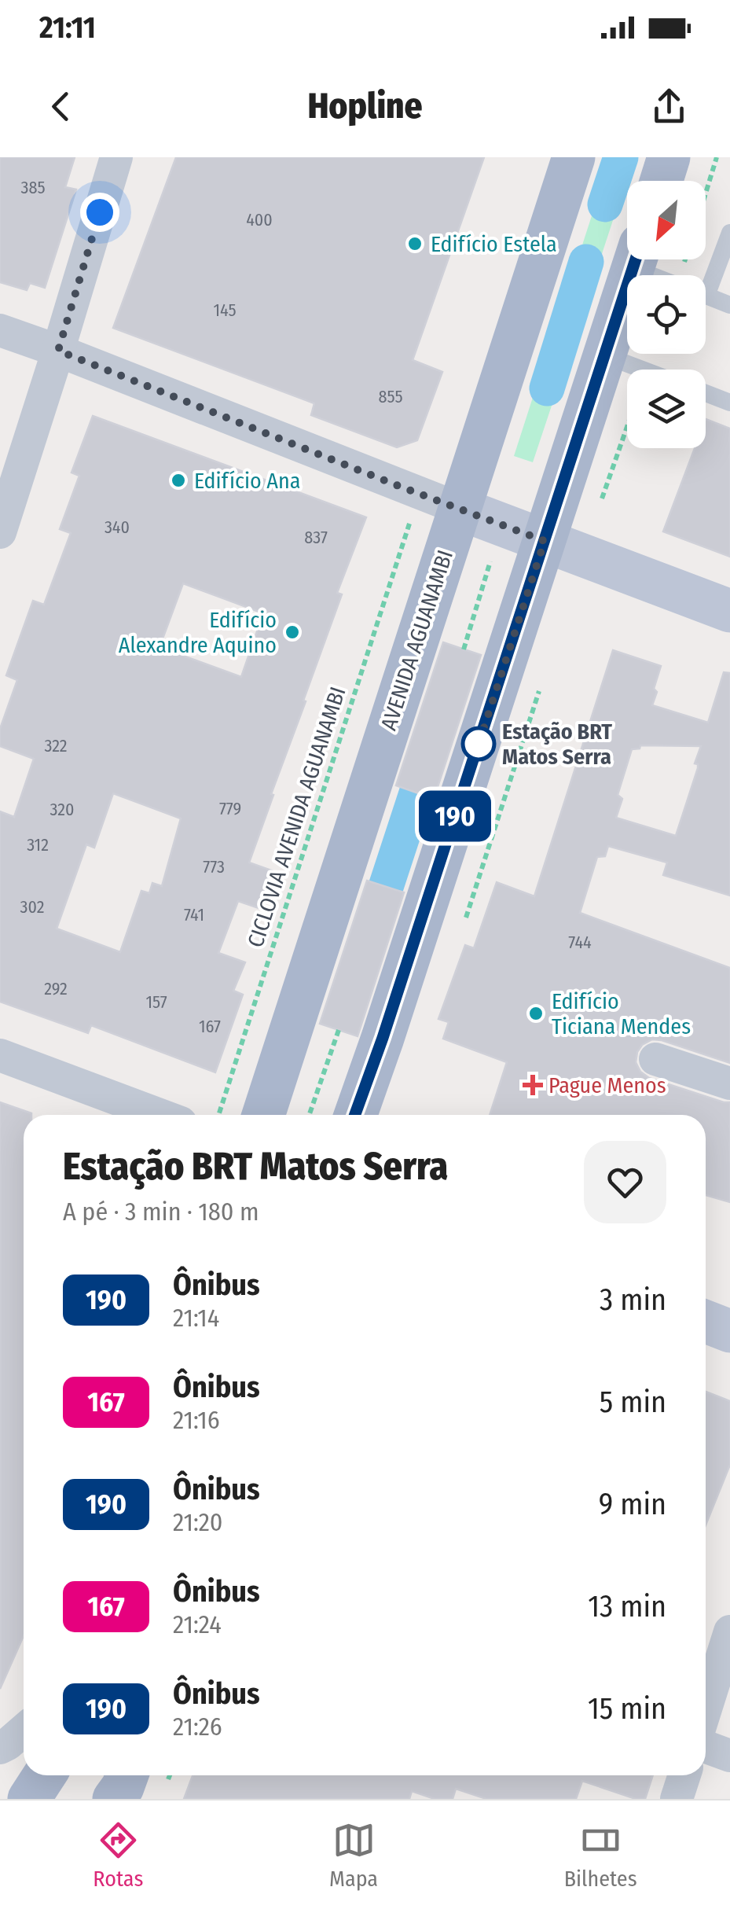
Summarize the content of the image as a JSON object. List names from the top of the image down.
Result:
{
  "streets": {
    "main road": ["AVENIDA AGUANAMBI"],
    "path": ["CICLOVIA AVENIDA AGUANAMBI"]
  },
  "places": {
    "other": [
      "Edifício Estela",
      "Edifício Ana",
      "Edifício Alexandre Aquino",
      "Estação BRT Matos Serra",
      "Edifício Ticiana Mendes"
    ],
    "health": ["Pague Menos"]
  },
  "lines": ["bus line 190"],
  "house_numbers": [
    "385",
    "400",
    "145",
    "855",
    "340",
    "837",
    "322",
    "779",
    "320",
    "312",
    "773",
    "302",
    "741",
    "744",
    "292",
    "157",
    "167"
  ],
  "north": "bottom left",
  "page": {
    "status": "21:11",
    "header": "Hopline",
    "on_map": "190",
    "heading": ["Estação BRT Matos Serra", "A pé · 3 min · 180 m"],
    "list": [
      {
        "mark": "190",
        "name": "Ônibus",
        "note": "21:14",
        "value": "3 min"
      },
      {
        "mark": "167",
        "name": "Ônibus",
        "note": "21:16",
        "value": "5 min"
      },
      {
        "mark": "190",
        "name": "Ônibus",
        "note": "21:20",
        "value": "9 min"
      },
      {
        "mark": "167",
        "name": "Ônibus",
        "note": "21:24",
        "value": "13 min"
      },
      {
        "mark": "190",
        "name": "Ônibus",
        "note": "21:26",
        "value": "15 min"
      }
    ],
    "tabs": ["Rotas", "Mapa", "Bilhetes"]
  }
}
